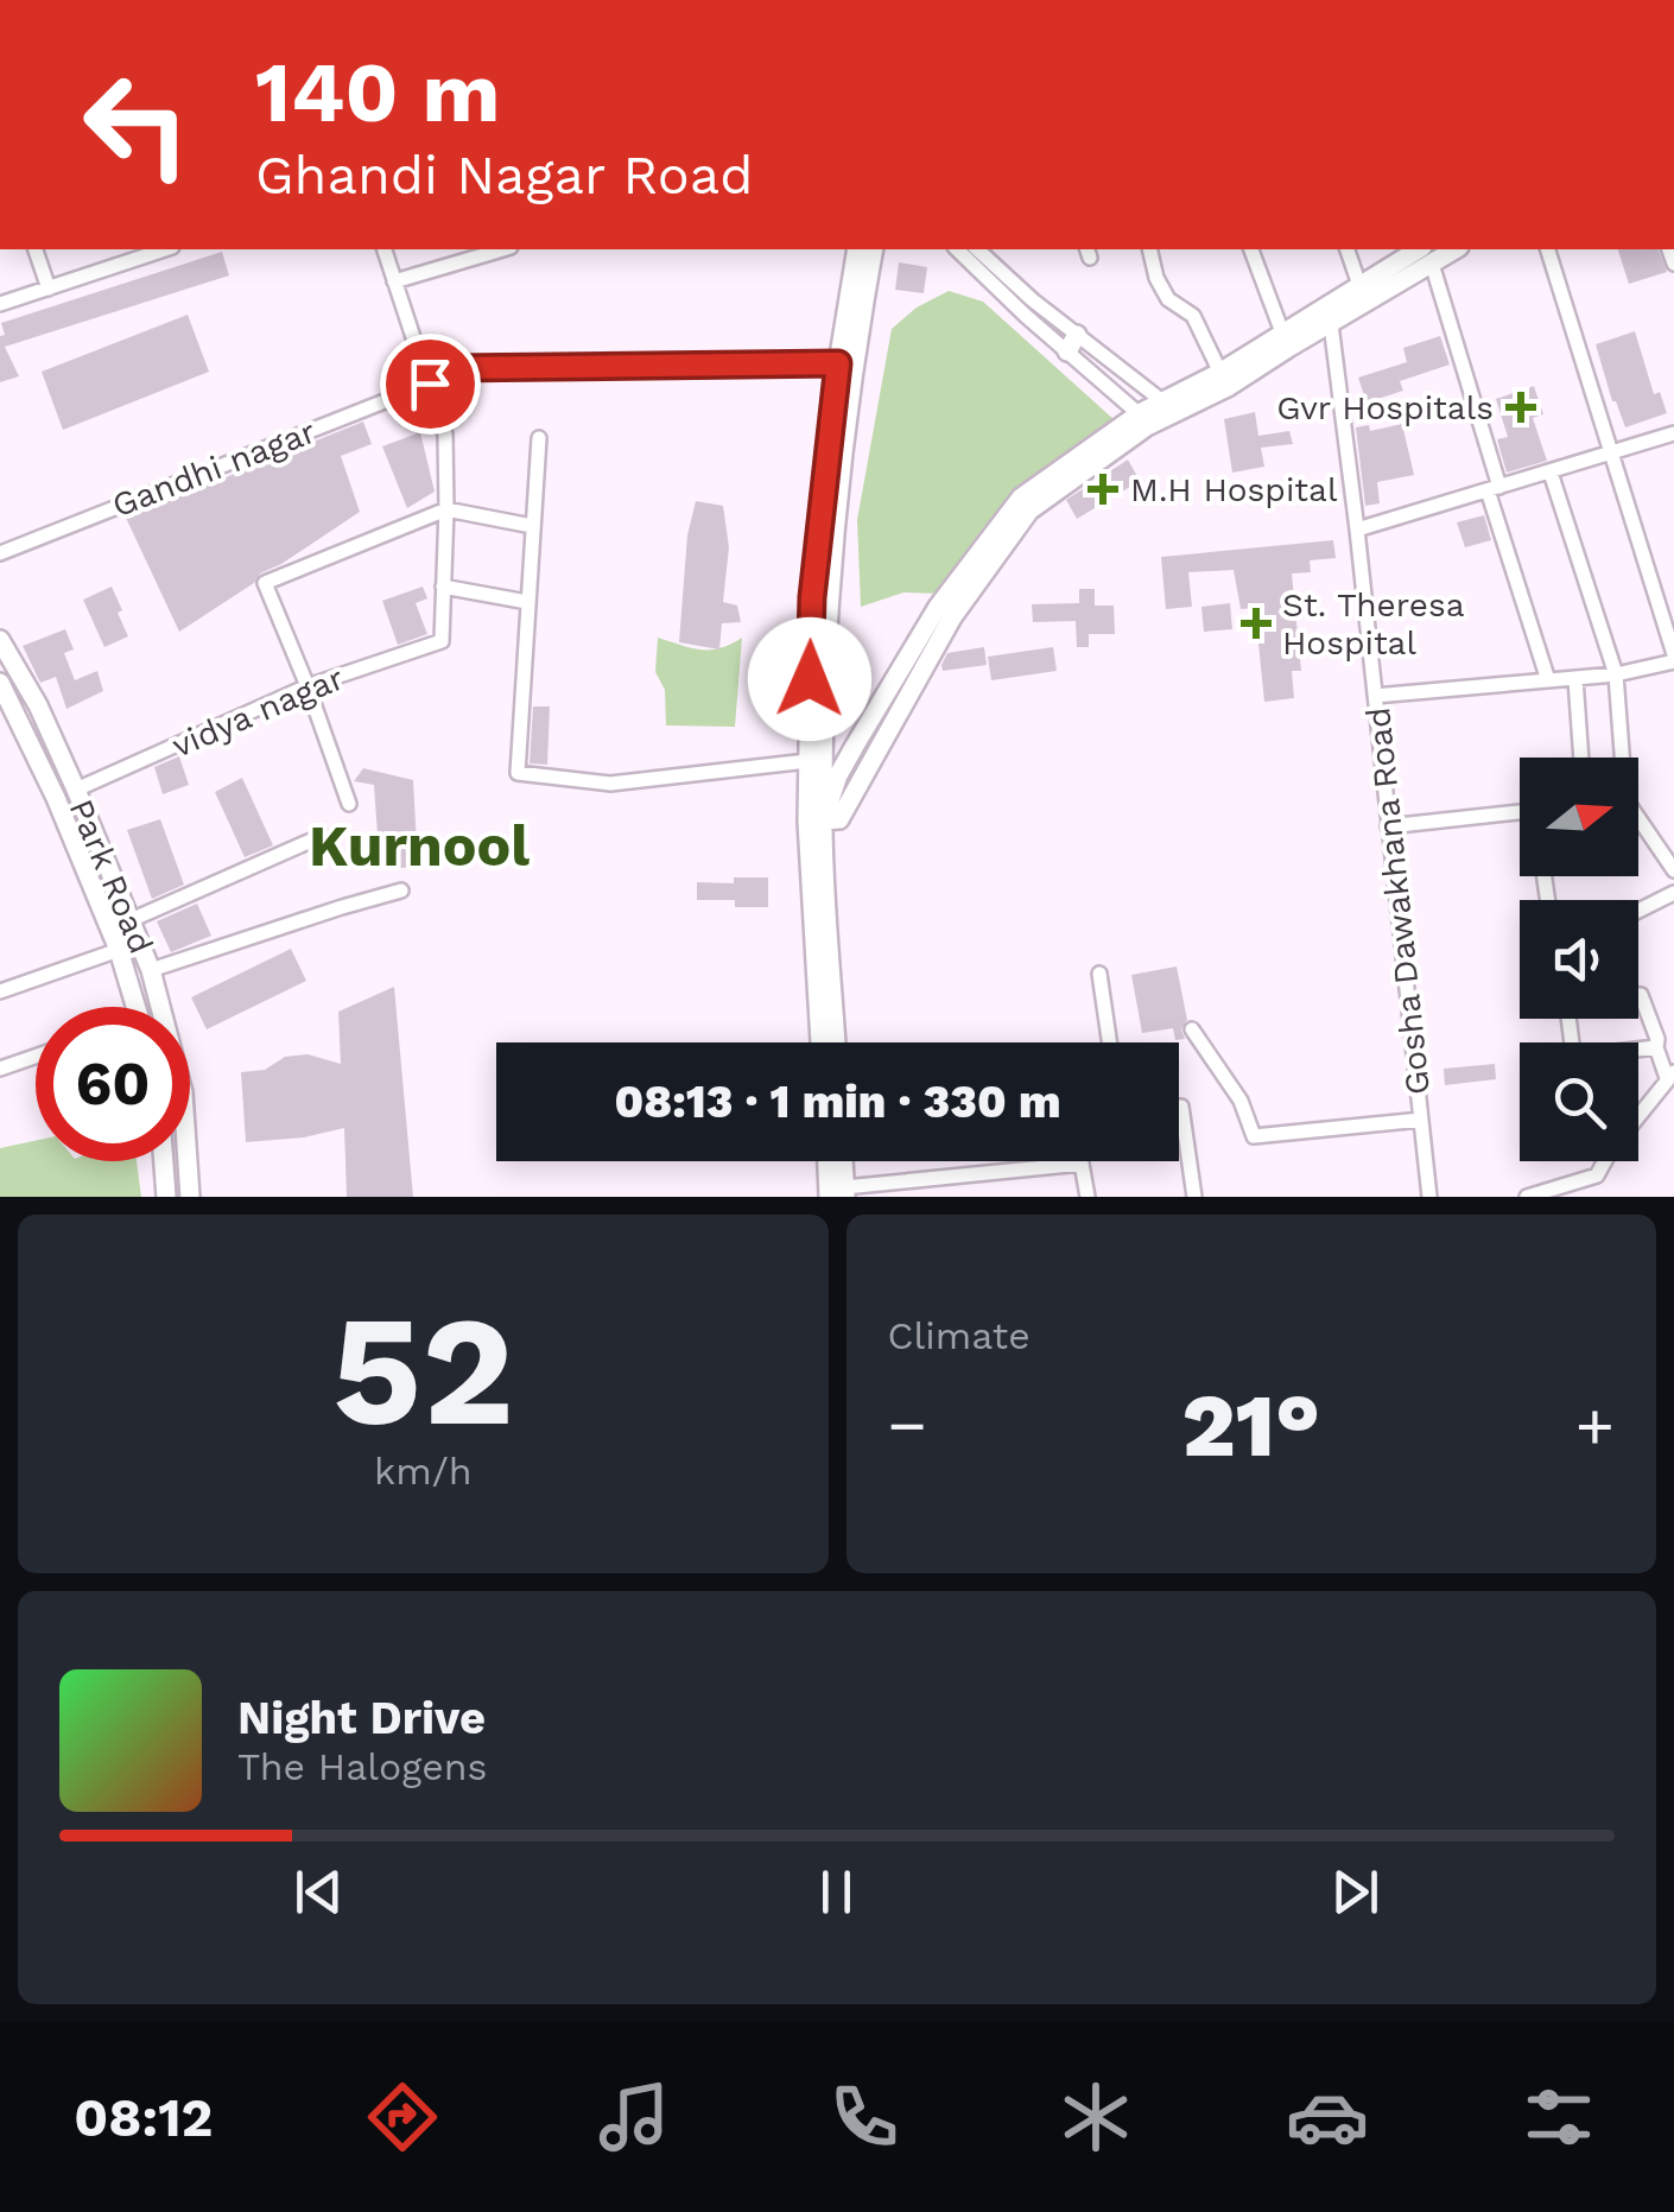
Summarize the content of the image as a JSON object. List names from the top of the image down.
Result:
{
  "streets": {
    "main road": ["Park Road"],
    "street": ["Gandhi nagar", "vidya nagar", "Gosha Dawakhana Road"]
  },
  "crossings": [
    ["vidya nagar", "Park Road"]
  ],
  "districts": ["Kurnool"],
  "places": {
    "health": ["Gvr Hospitals", "M.H Hospital", "St. Theresa Hospital"]
  },
  "north": "right",
  "page": {
    "turn": ["140 m", "Ghandi Nagar Road"],
    "limit": "60",
    "trip": "08:13 · 1 min · 330 m",
    "tile": [
      ["52", "km/h"],
      "Climate"
    ],
    "heat": ["−", "21°", "+"],
    "song": ["Night Drive", "The Halogens"],
    "tabs": "08:12"
  }
}
